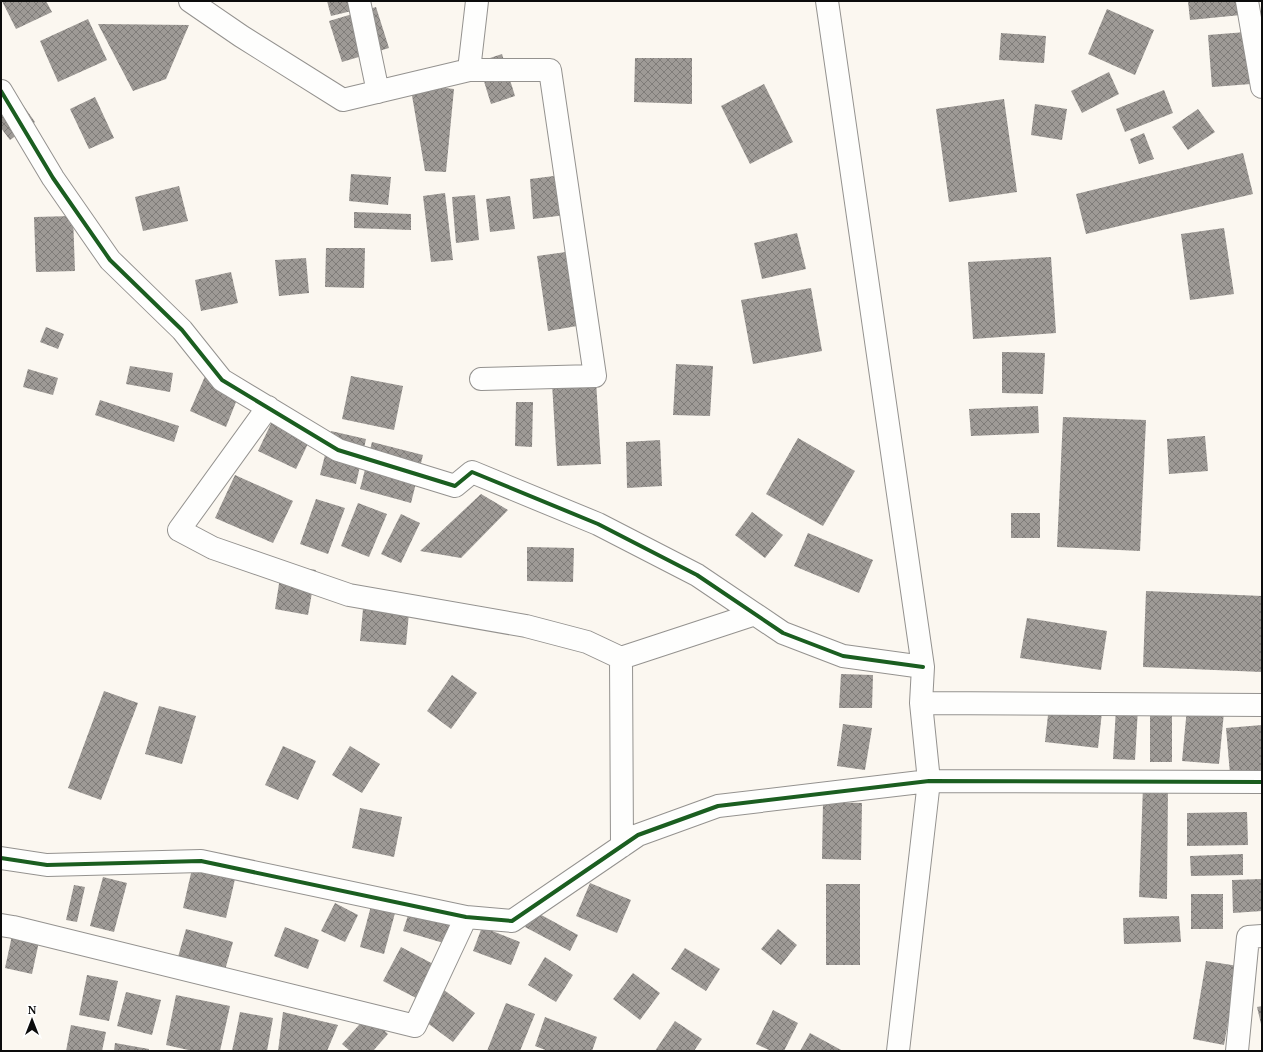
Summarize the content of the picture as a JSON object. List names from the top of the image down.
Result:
{
  "north": "top"
}
